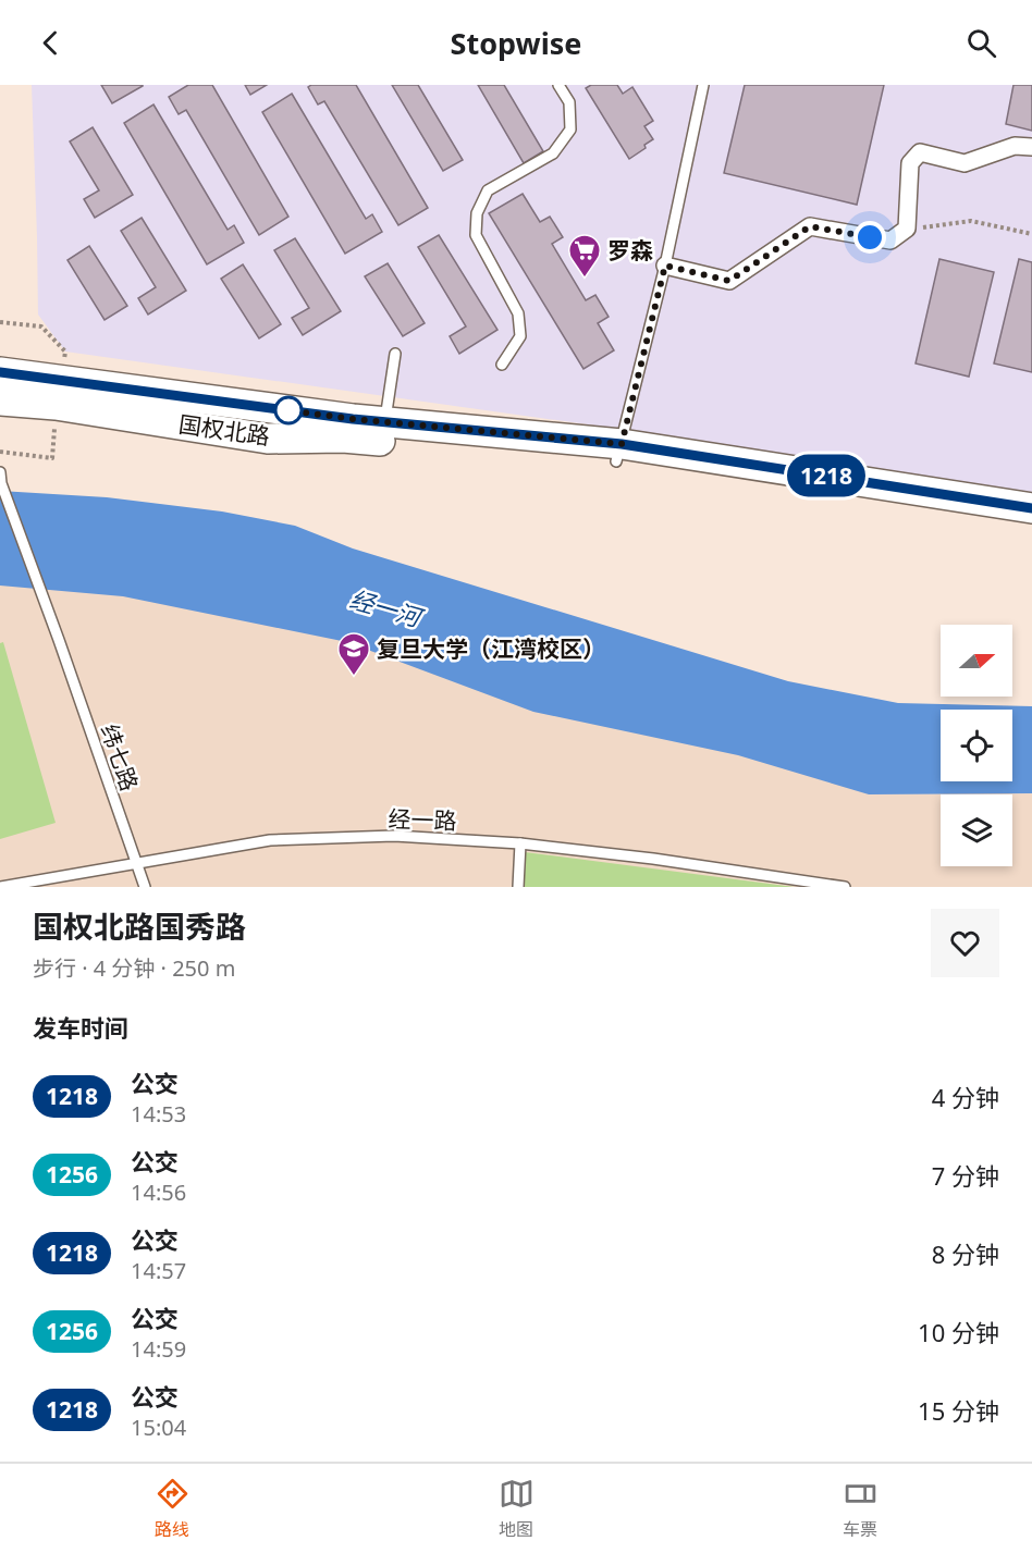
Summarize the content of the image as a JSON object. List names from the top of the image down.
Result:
{
  "streets": {
    "main road": ["国权北路"],
    "lane": ["纬七路", "经一路"]
  },
  "crossings": [
    ["纬七路", "经一路"]
  ],
  "water": ["经一河"],
  "places": {
    "supermarket": ["罗森"],
    "school or university": ["复旦大学（江湾校区）"]
  },
  "lines": ["bus line 1218"],
  "north": "right",
  "page": {
    "header": "Stopwise",
    "on_map": "1218",
    "heading": [
      ["国权北路国秀路", "步行 · 4 分钟 · 250 m"],
      "发车时间"
    ],
    "list": [
      {
        "mark": "1218",
        "name": "公交",
        "note": "14:53",
        "value": "4 分钟"
      },
      {
        "mark": "1256",
        "name": "公交",
        "note": "14:56",
        "value": "7 分钟"
      },
      {
        "mark": "1218",
        "name": "公交",
        "note": "14:57",
        "value": "8 分钟"
      },
      {
        "mark": "1256",
        "name": "公交",
        "note": "14:59",
        "value": "10 分钟"
      },
      {
        "mark": "1218",
        "name": "公交",
        "note": "15:04",
        "value": "15 分钟"
      }
    ],
    "tabs": ["路线", "地图", "车票"]
  }
}
